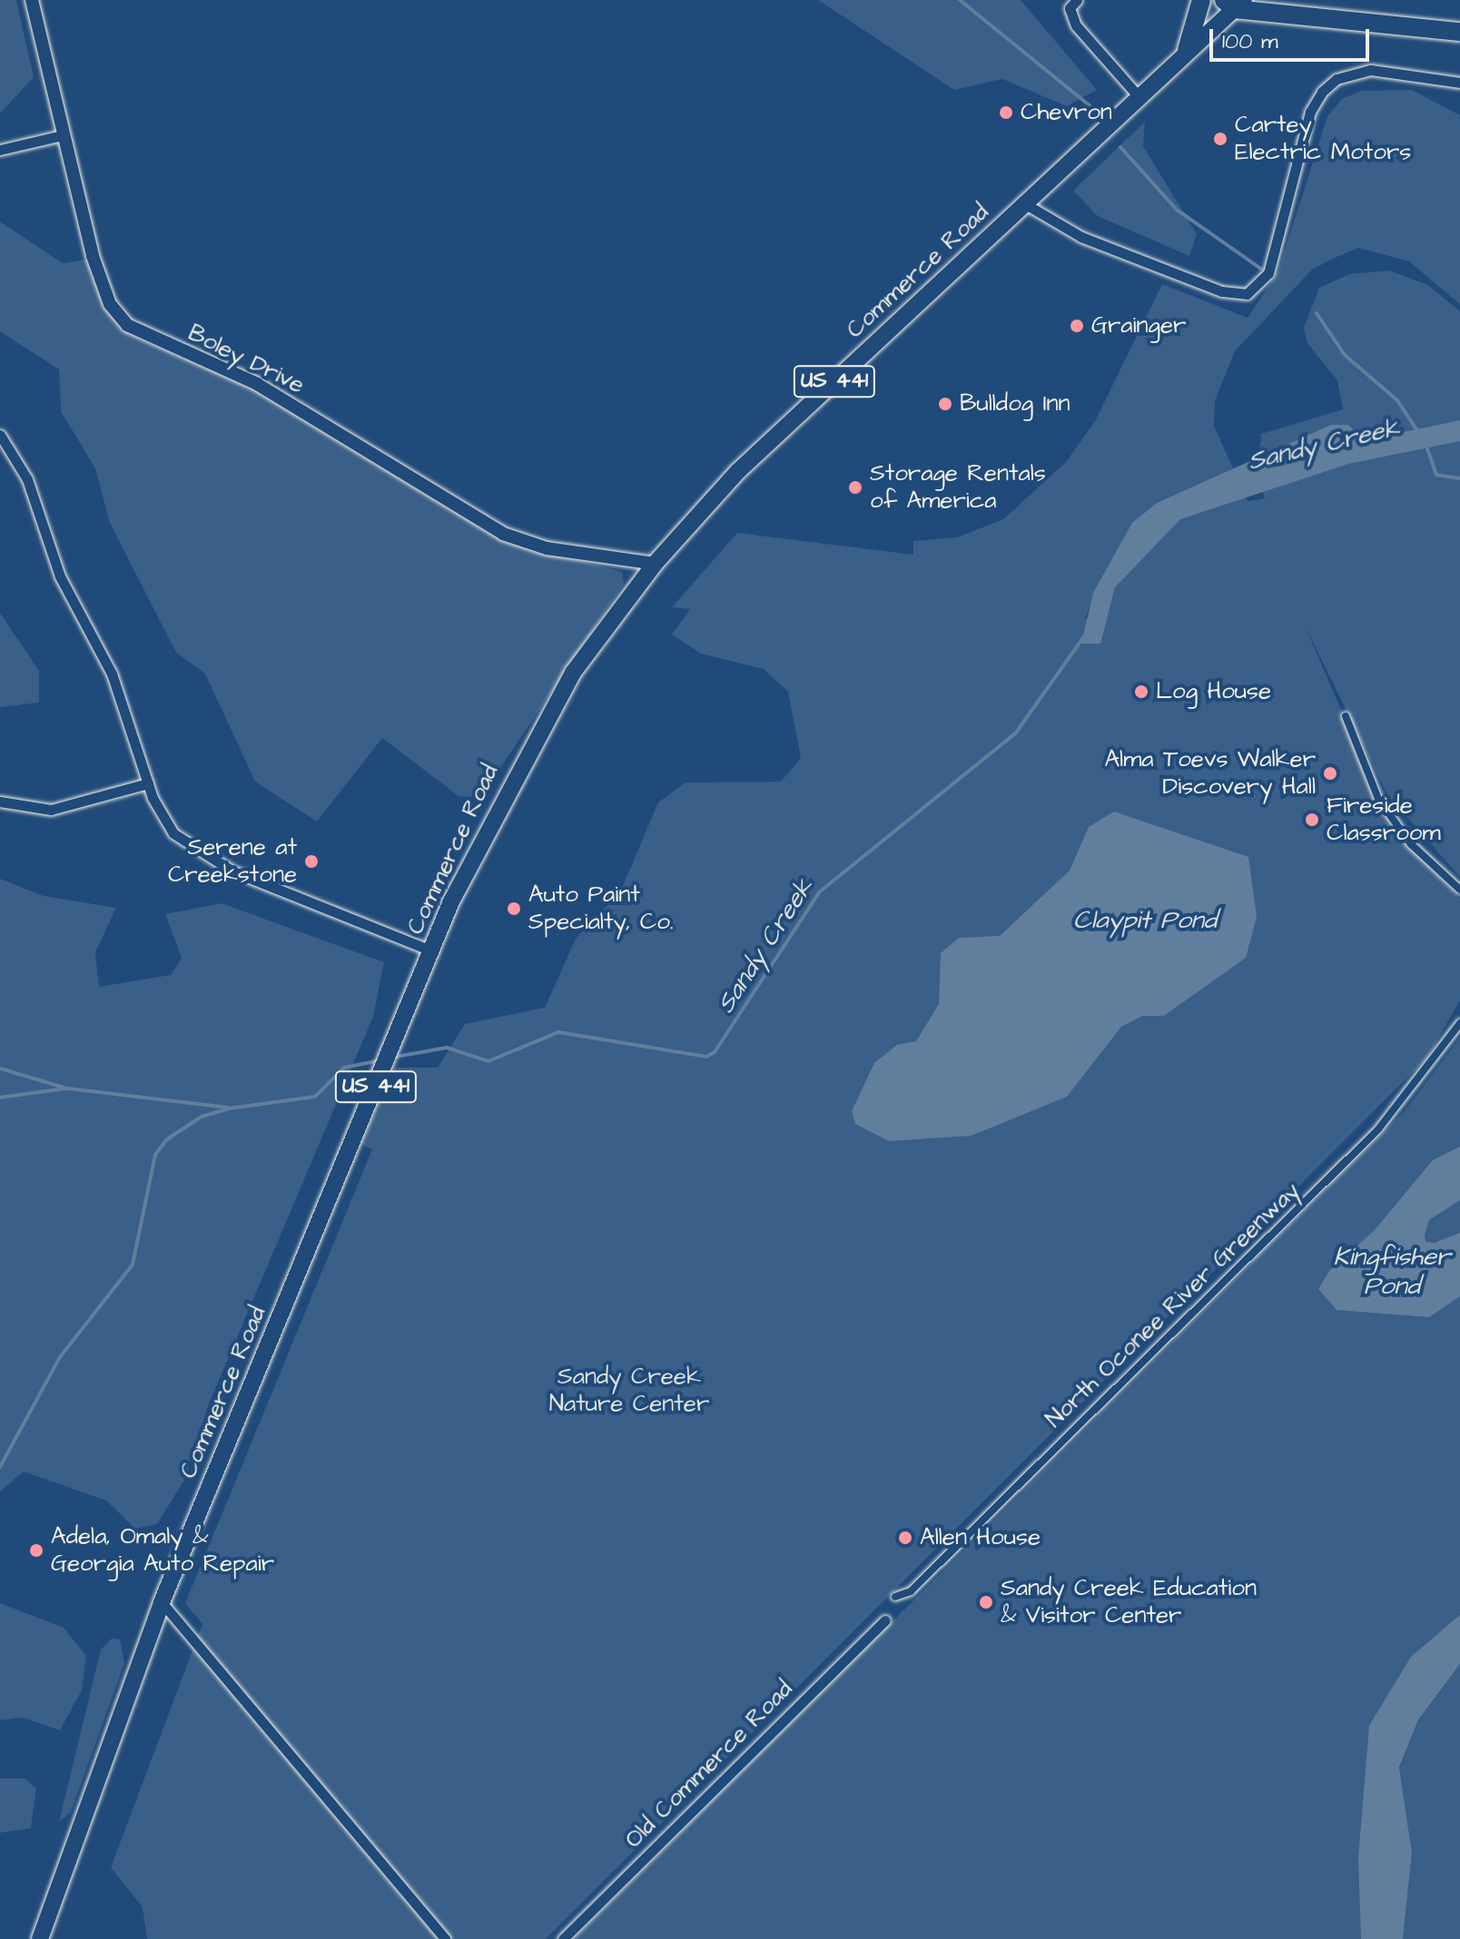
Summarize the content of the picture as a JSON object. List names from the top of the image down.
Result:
{
  "streets": {
    "highway": ["Commerce Road", "US 441"],
    "street": ["Boley Drive", "North Oconee River Greenway", "Old Commerce Road"]
  },
  "crossings": [
    ["Commerce Road", "Boley Drive"]
  ],
  "water": ["Sandy Creek", "Claypit Pond", "Kingfisher Pond"],
  "parks": ["Sandy Creek Nature Center"],
  "places": [
    "Chevron",
    "Cartey Electric Motors",
    "Grainger",
    "Bulldog Inn",
    "Storage Rentals of America",
    "Log House",
    "Alma Toevs Walker Discovery Hall",
    "Fireside Classroom",
    "Serene at Creekstone",
    "Auto Paint Specialty, Co.",
    "Allen House",
    "Adela, Omaly & Georgia Auto Repair",
    "Sandy Creek Education & Visitor Center"
  ],
  "scale_bar": "100 m"
}
